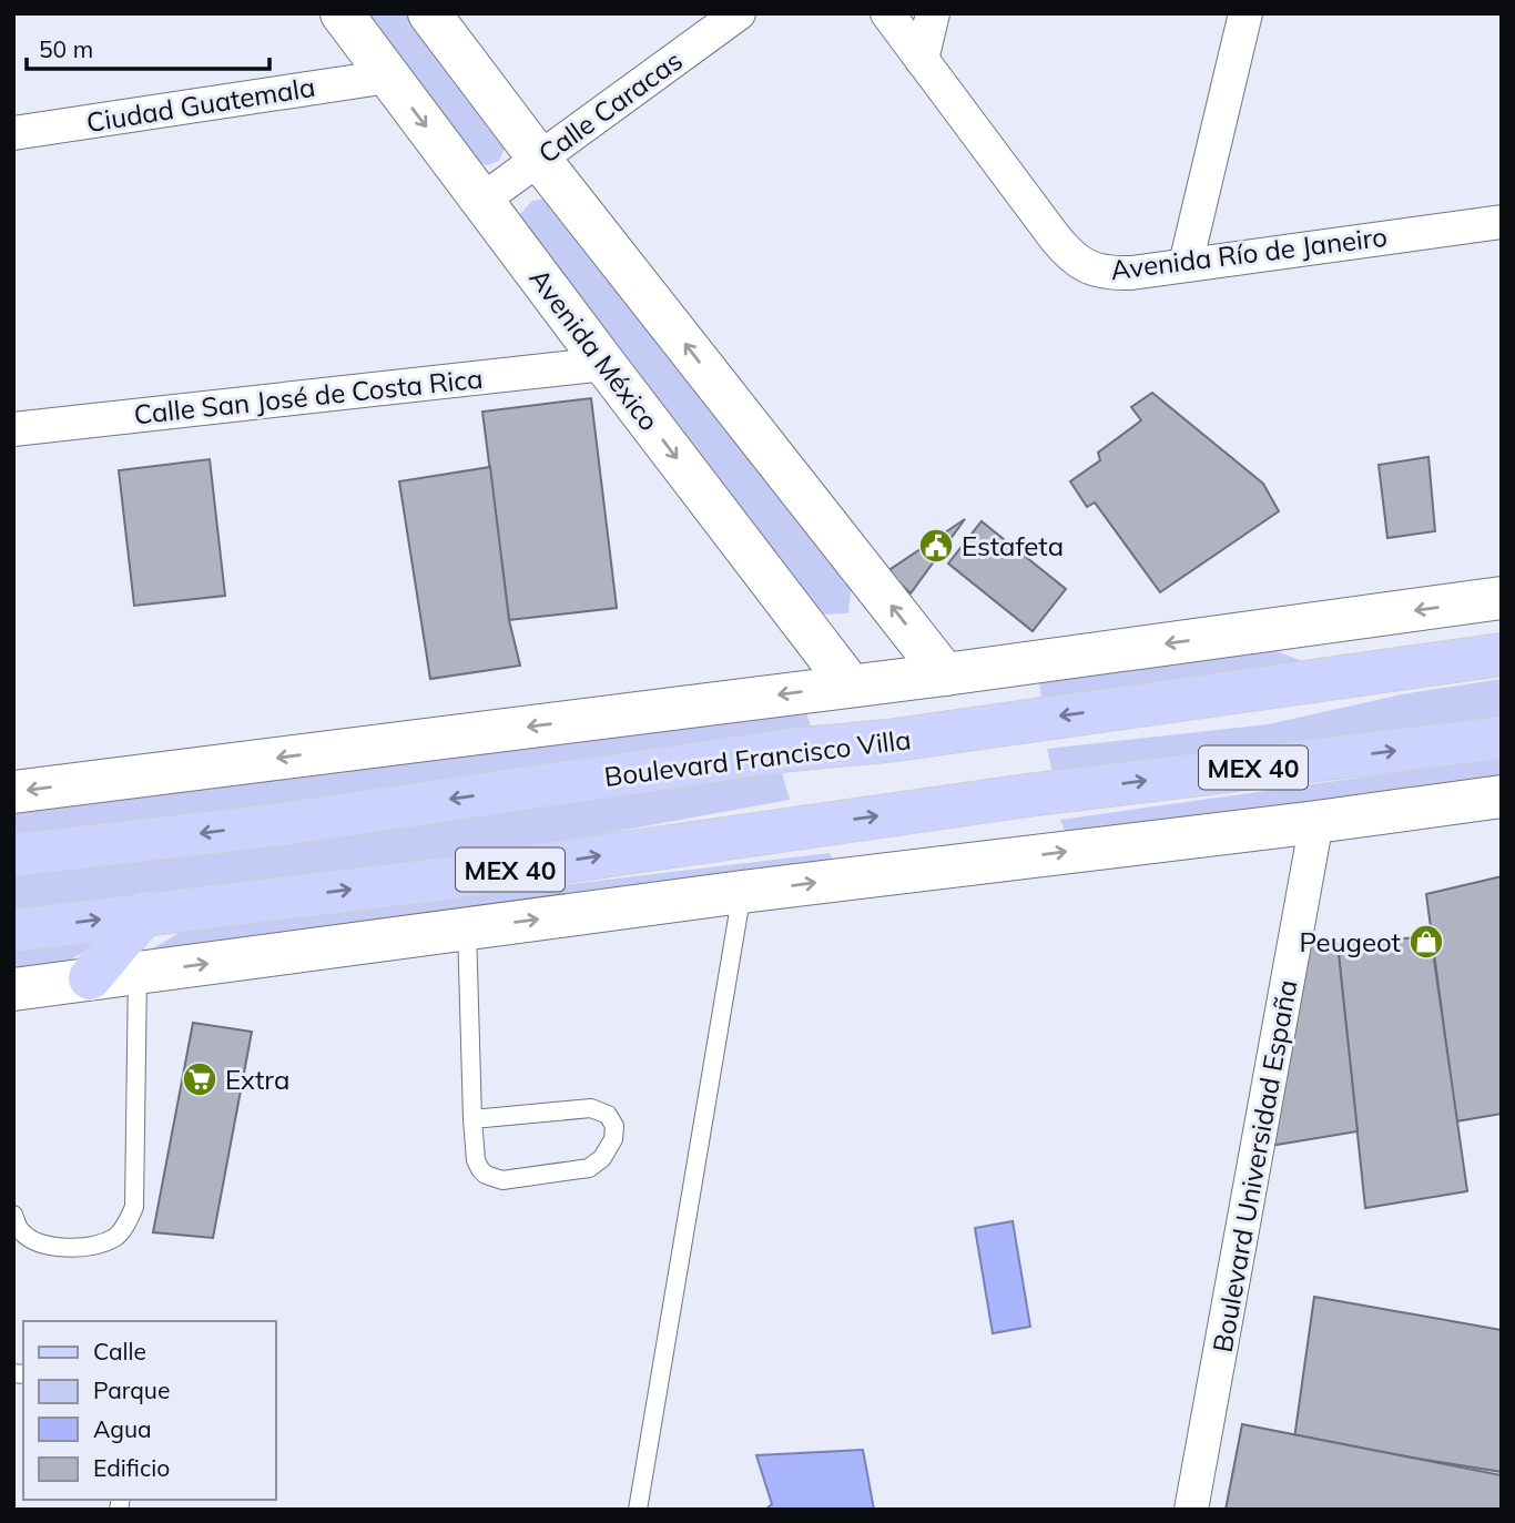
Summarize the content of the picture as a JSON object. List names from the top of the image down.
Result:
{
  "streets": {
    "main road": ["Boulevard Francisco Villa", "MEX 40"],
    "street": [
      "Ciudad Guatemala",
      "Calle Caracas",
      "Avenida Río de Janeiro",
      "Avenida México",
      "Calle San José de Costa Rica",
      "Boulevard Universidad España"
    ]
  },
  "crossings": [
    ["Ciudad Guatemala", "Avenida México"],
    ["Calle Caracas", "Avenida México"],
    ["Avenida México", "Calle San José de Costa Rica"]
  ],
  "places": {
    "public building": ["Estafeta"],
    "shop": ["Peugeot"],
    "supermarket": ["Extra"]
  },
  "legend": [
    "Calle",
    "Parque",
    "Agua",
    "Edificio"
  ],
  "scale_bar": "50 m"
}
